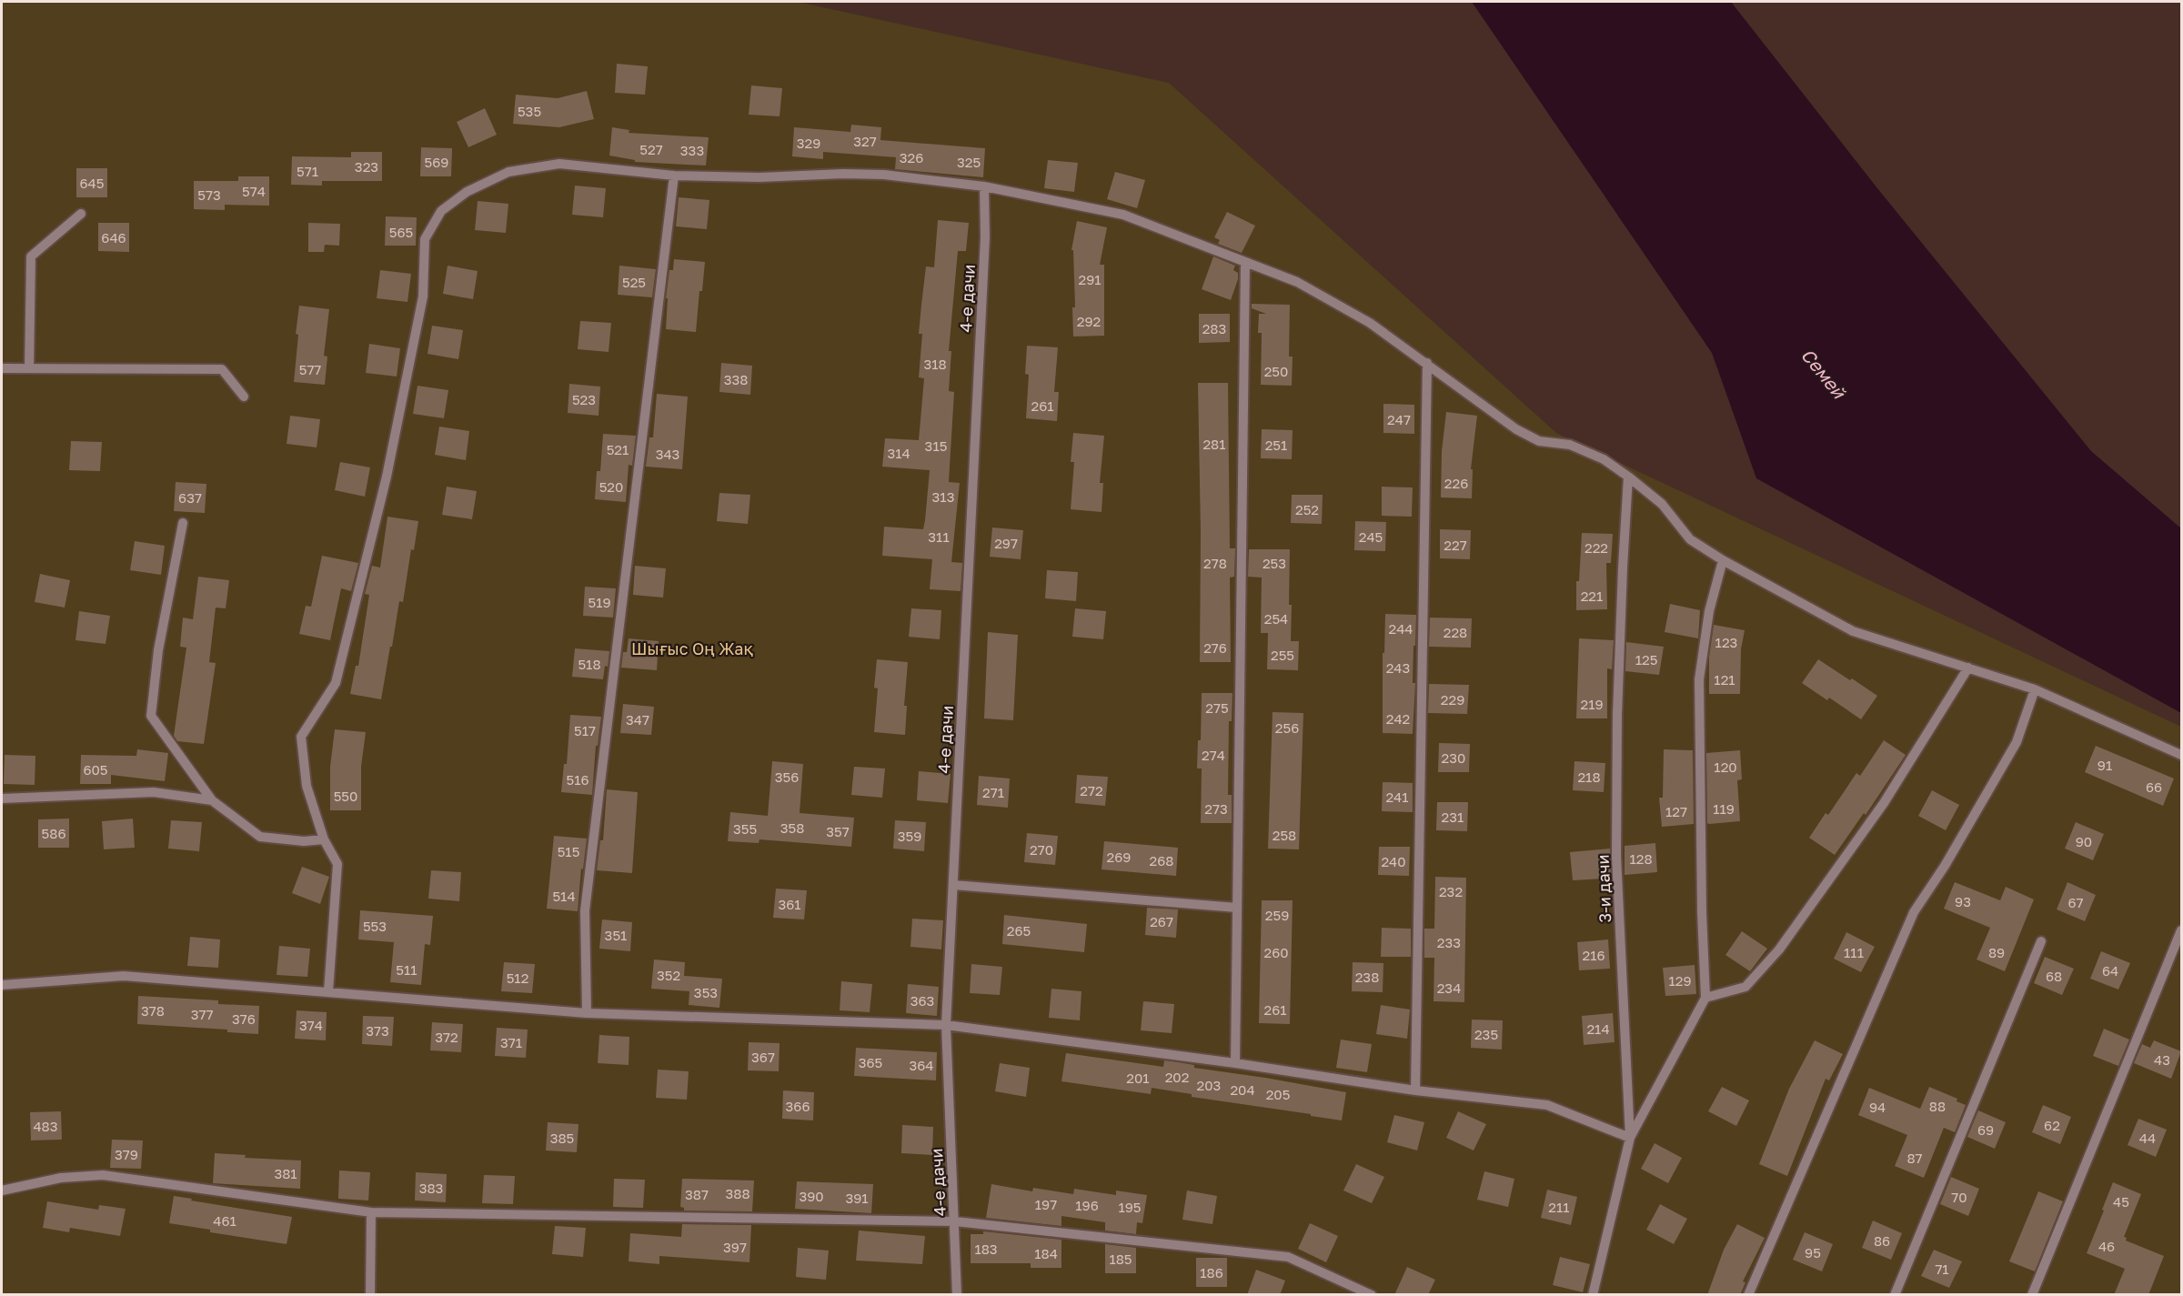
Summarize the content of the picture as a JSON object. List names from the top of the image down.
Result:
{
  "streets": {
    "lane": ["4-е дачи", "3-и дачи"]
  },
  "water": ["Семей"],
  "parks": ["Шығыс Оң Жақ"],
  "house_numbers": [
    "535",
    "327",
    "329",
    "527",
    "333",
    "326",
    "569",
    "325",
    "323",
    "571",
    "645",
    "574",
    "573",
    "565",
    "646",
    "291",
    "525",
    "292",
    "283",
    "318",
    "577",
    "250",
    "338",
    "523",
    "261",
    "247",
    "281",
    "251",
    "315",
    "521",
    "314",
    "343",
    "226",
    "520",
    "313",
    "637",
    "252",
    "311",
    "245",
    "297",
    "227",
    "222",
    "278",
    "253",
    "221",
    "519",
    "254",
    "244",
    "228",
    "123",
    "276",
    "255",
    "125",
    "518",
    "243",
    "121",
    "229",
    "219",
    "275",
    "242",
    "347",
    "256",
    "517",
    "274",
    "230",
    "91",
    "120",
    "605",
    "356",
    "218",
    "516",
    "66",
    "272",
    "271",
    "550",
    "241",
    "273",
    "119",
    "127",
    "231",
    "358",
    "355",
    "357",
    "586",
    "258",
    "359",
    "90",
    "270",
    "515",
    "269",
    "128",
    "268",
    "240",
    "232",
    "514",
    "93",
    "67",
    "361",
    "259",
    "267",
    "553",
    "265",
    "351",
    "233",
    "260",
    "111",
    "89",
    "216",
    "511",
    "64",
    "352",
    "68",
    "238",
    "512",
    "129",
    "234",
    "353",
    "363",
    "261",
    "378",
    "377",
    "376",
    "374",
    "214",
    "373",
    "235",
    "372",
    "371",
    "367",
    "43",
    "365",
    "364",
    "202",
    "201",
    "203",
    "204",
    "205",
    "366",
    "88",
    "94",
    "62",
    "483",
    "69",
    "385",
    "44",
    "379",
    "87",
    "381",
    "383",
    "388",
    "387",
    "390",
    "70",
    "391",
    "45",
    "197",
    "196",
    "195",
    "211",
    "461",
    "86",
    "46",
    "397",
    "183",
    "95",
    "184",
    "185",
    "71",
    "186"
  ]
}
